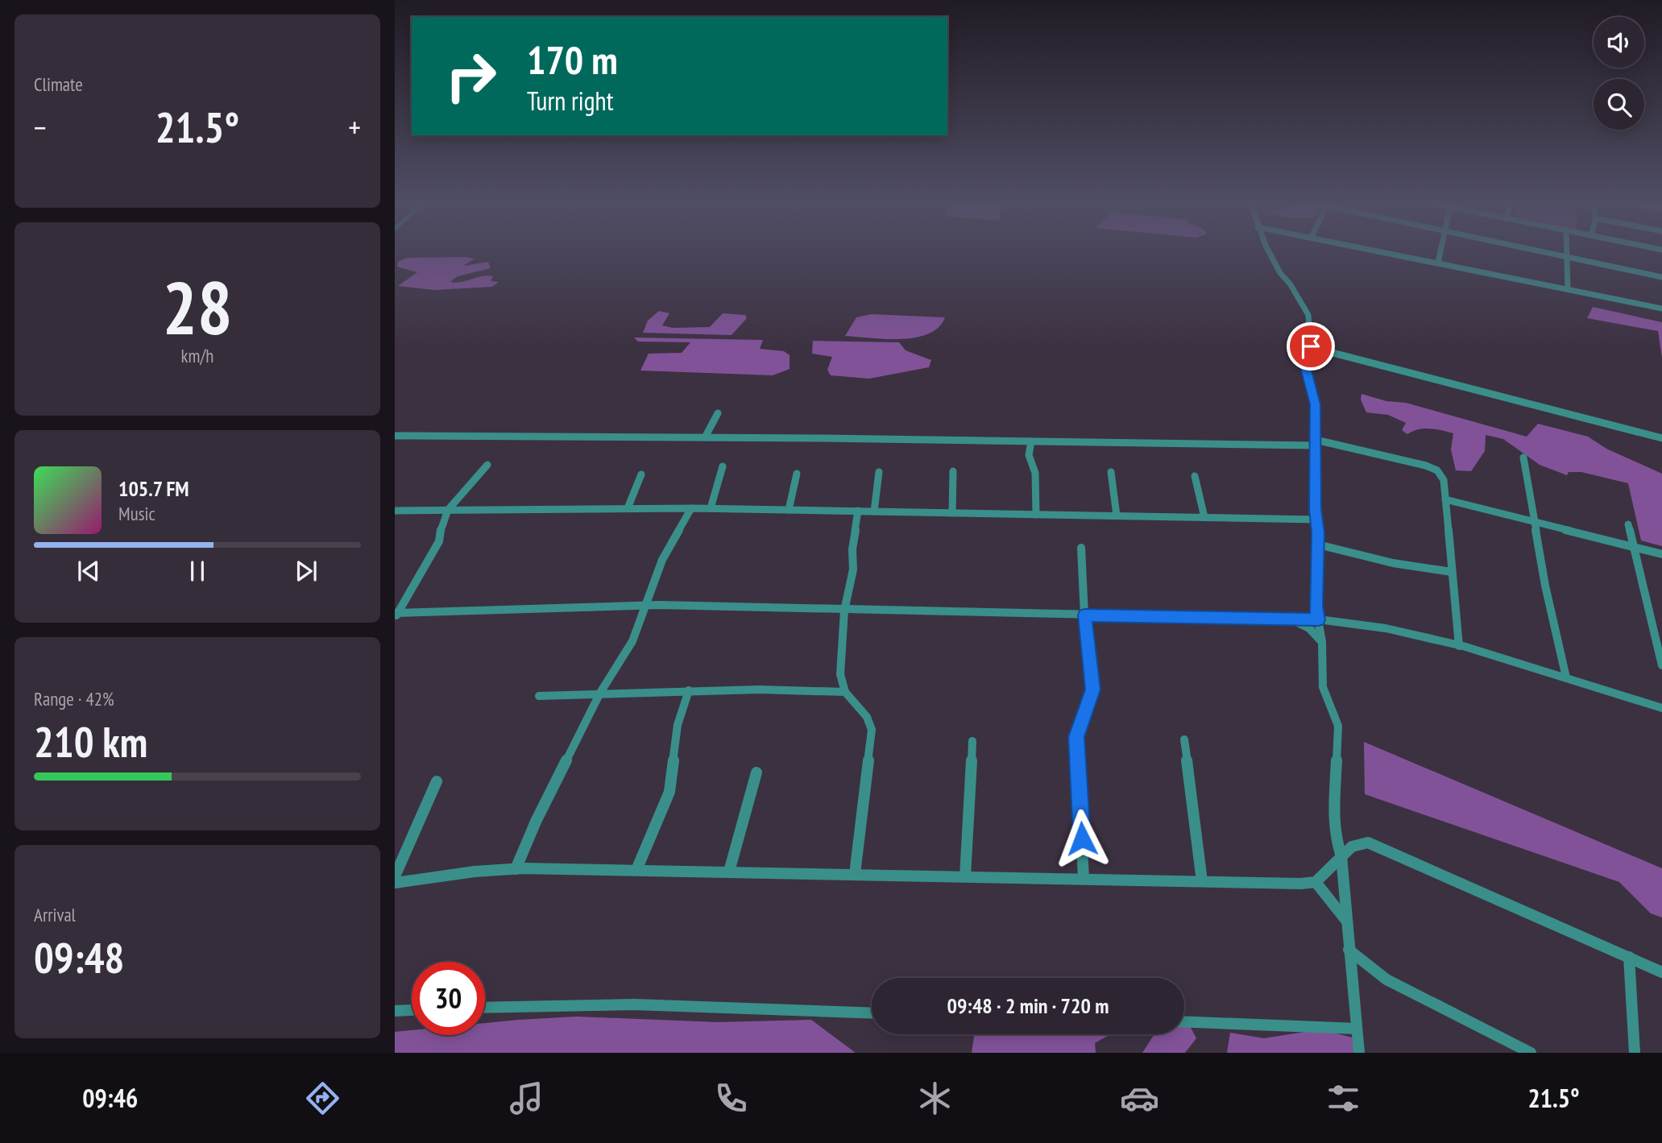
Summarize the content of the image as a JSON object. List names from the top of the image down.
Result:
{
  "page": {
    "tile": [
      "Climate",
      ["28", "km/h"],
      ["Range · 42%", "210 km"],
      ["Arrival", "09:48"]
    ],
    "turn": ["170 m", "Turn right"],
    "heat": ["−", "21.5°", "+"],
    "song": ["105.7 FM", "Music"],
    "limit": "30",
    "trip": "09:48 · 2 min · 720 m",
    "tabs": ["09:46", "21.5°"]
  }
}
